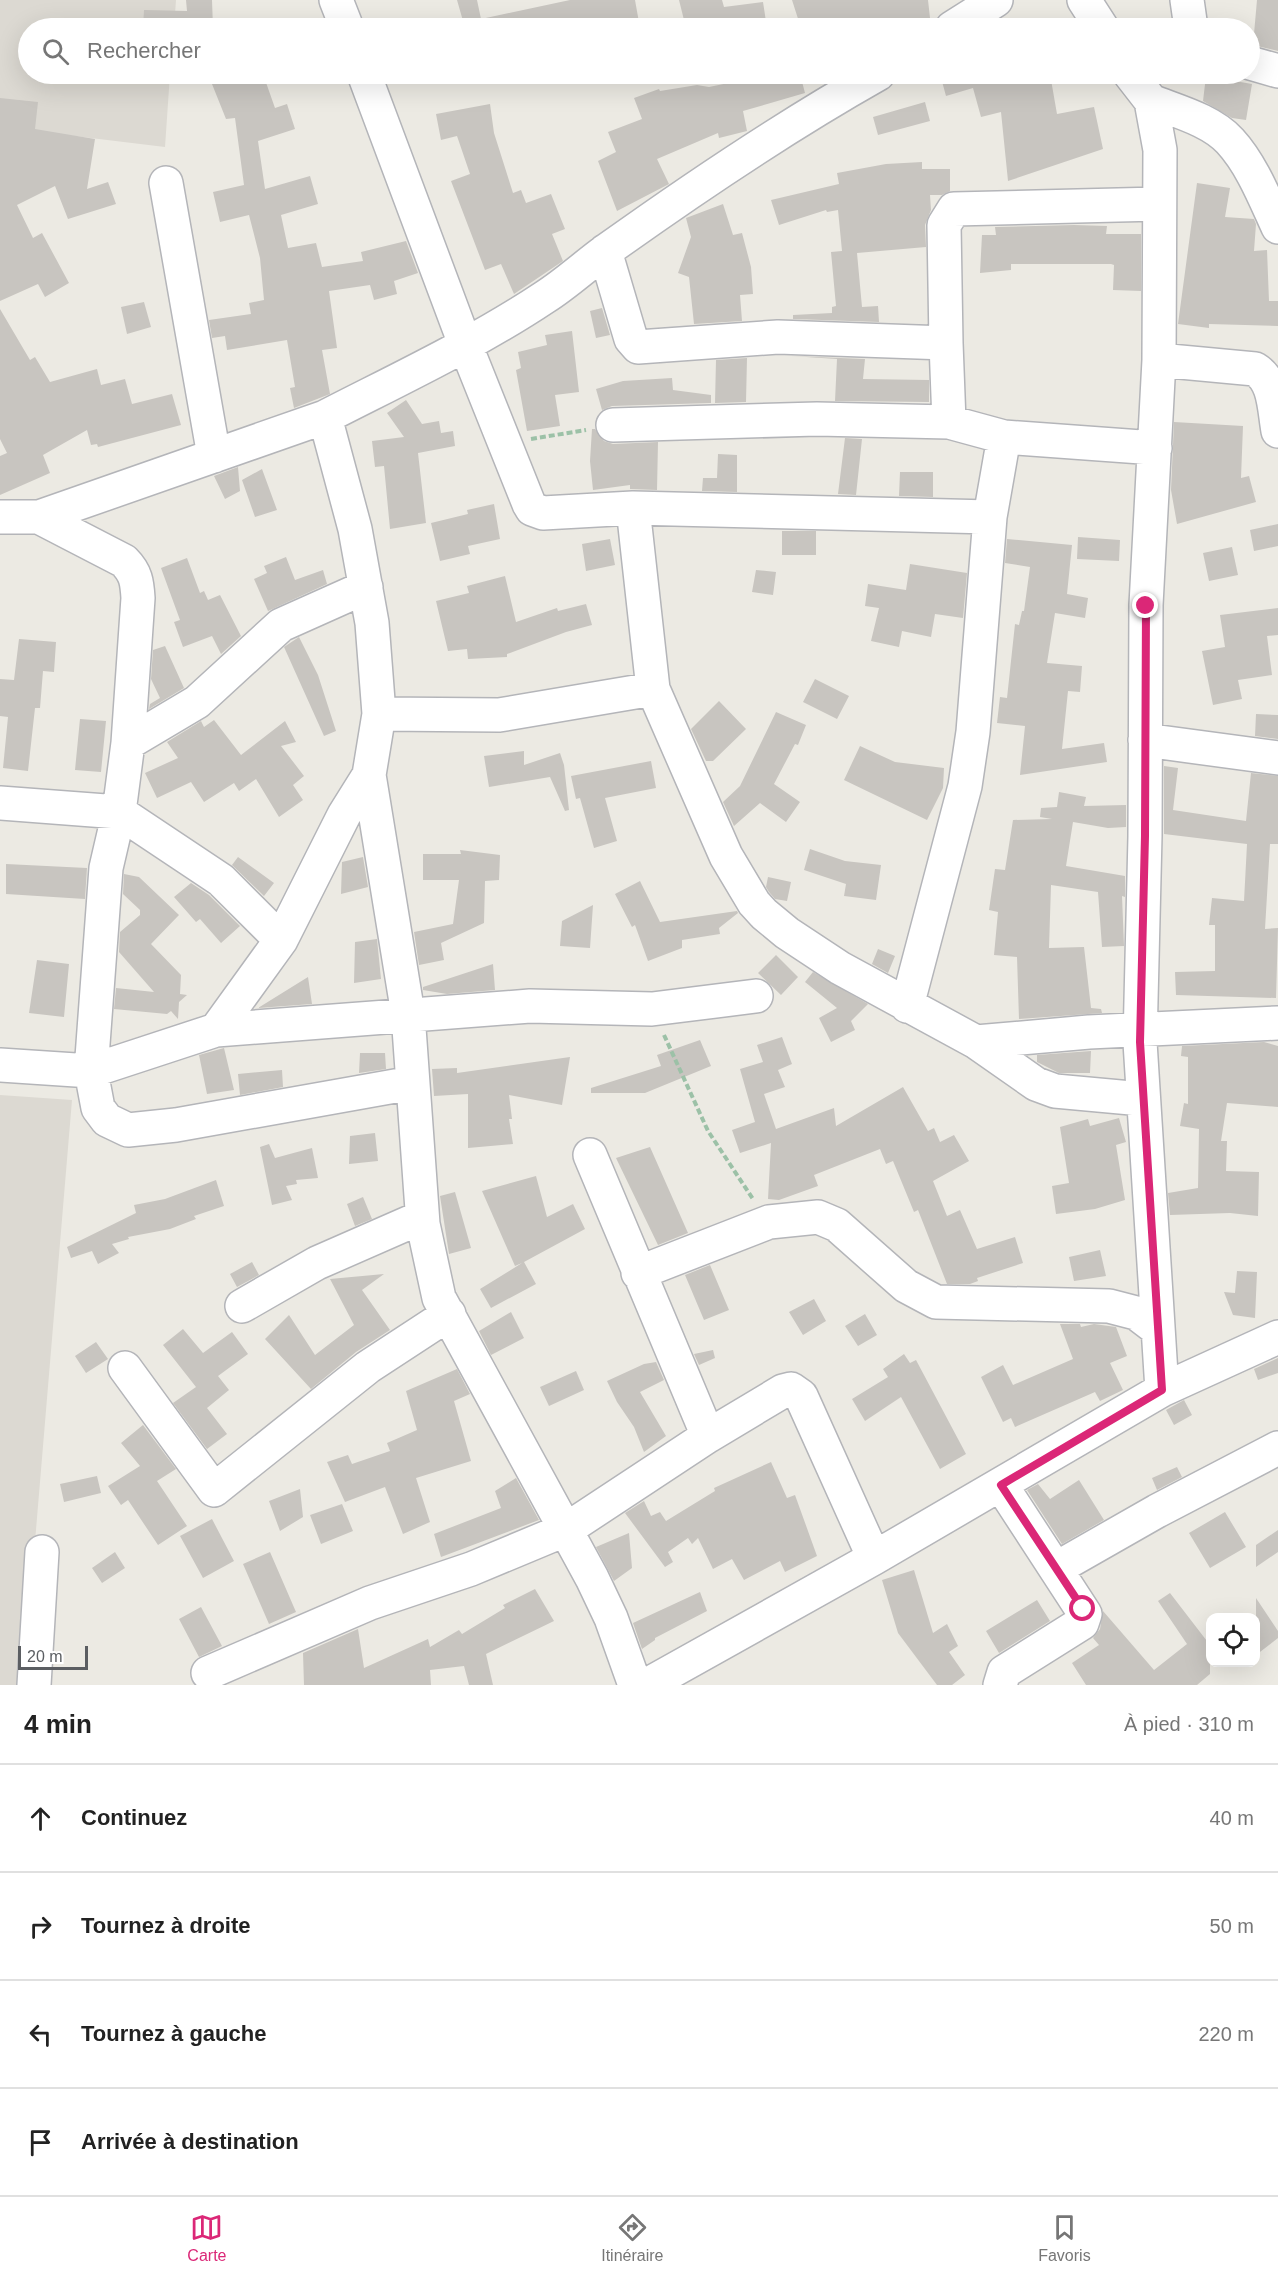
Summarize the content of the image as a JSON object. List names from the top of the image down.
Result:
{
  "scale_bar": "20 m",
  "page": {
    "search": "Rechercher",
    "scale": "20 m",
    "heading": ["4 min", "À pied · 310 m"],
    "list": [
      ["Continuez", "40 m"],
      ["Tournez à droite", "50 m"],
      ["Tournez à gauche", "220 m"],
      "Arrivée à destination"
    ],
    "nav": ["Carte", "Itinéraire", "Favoris"]
  }
}
